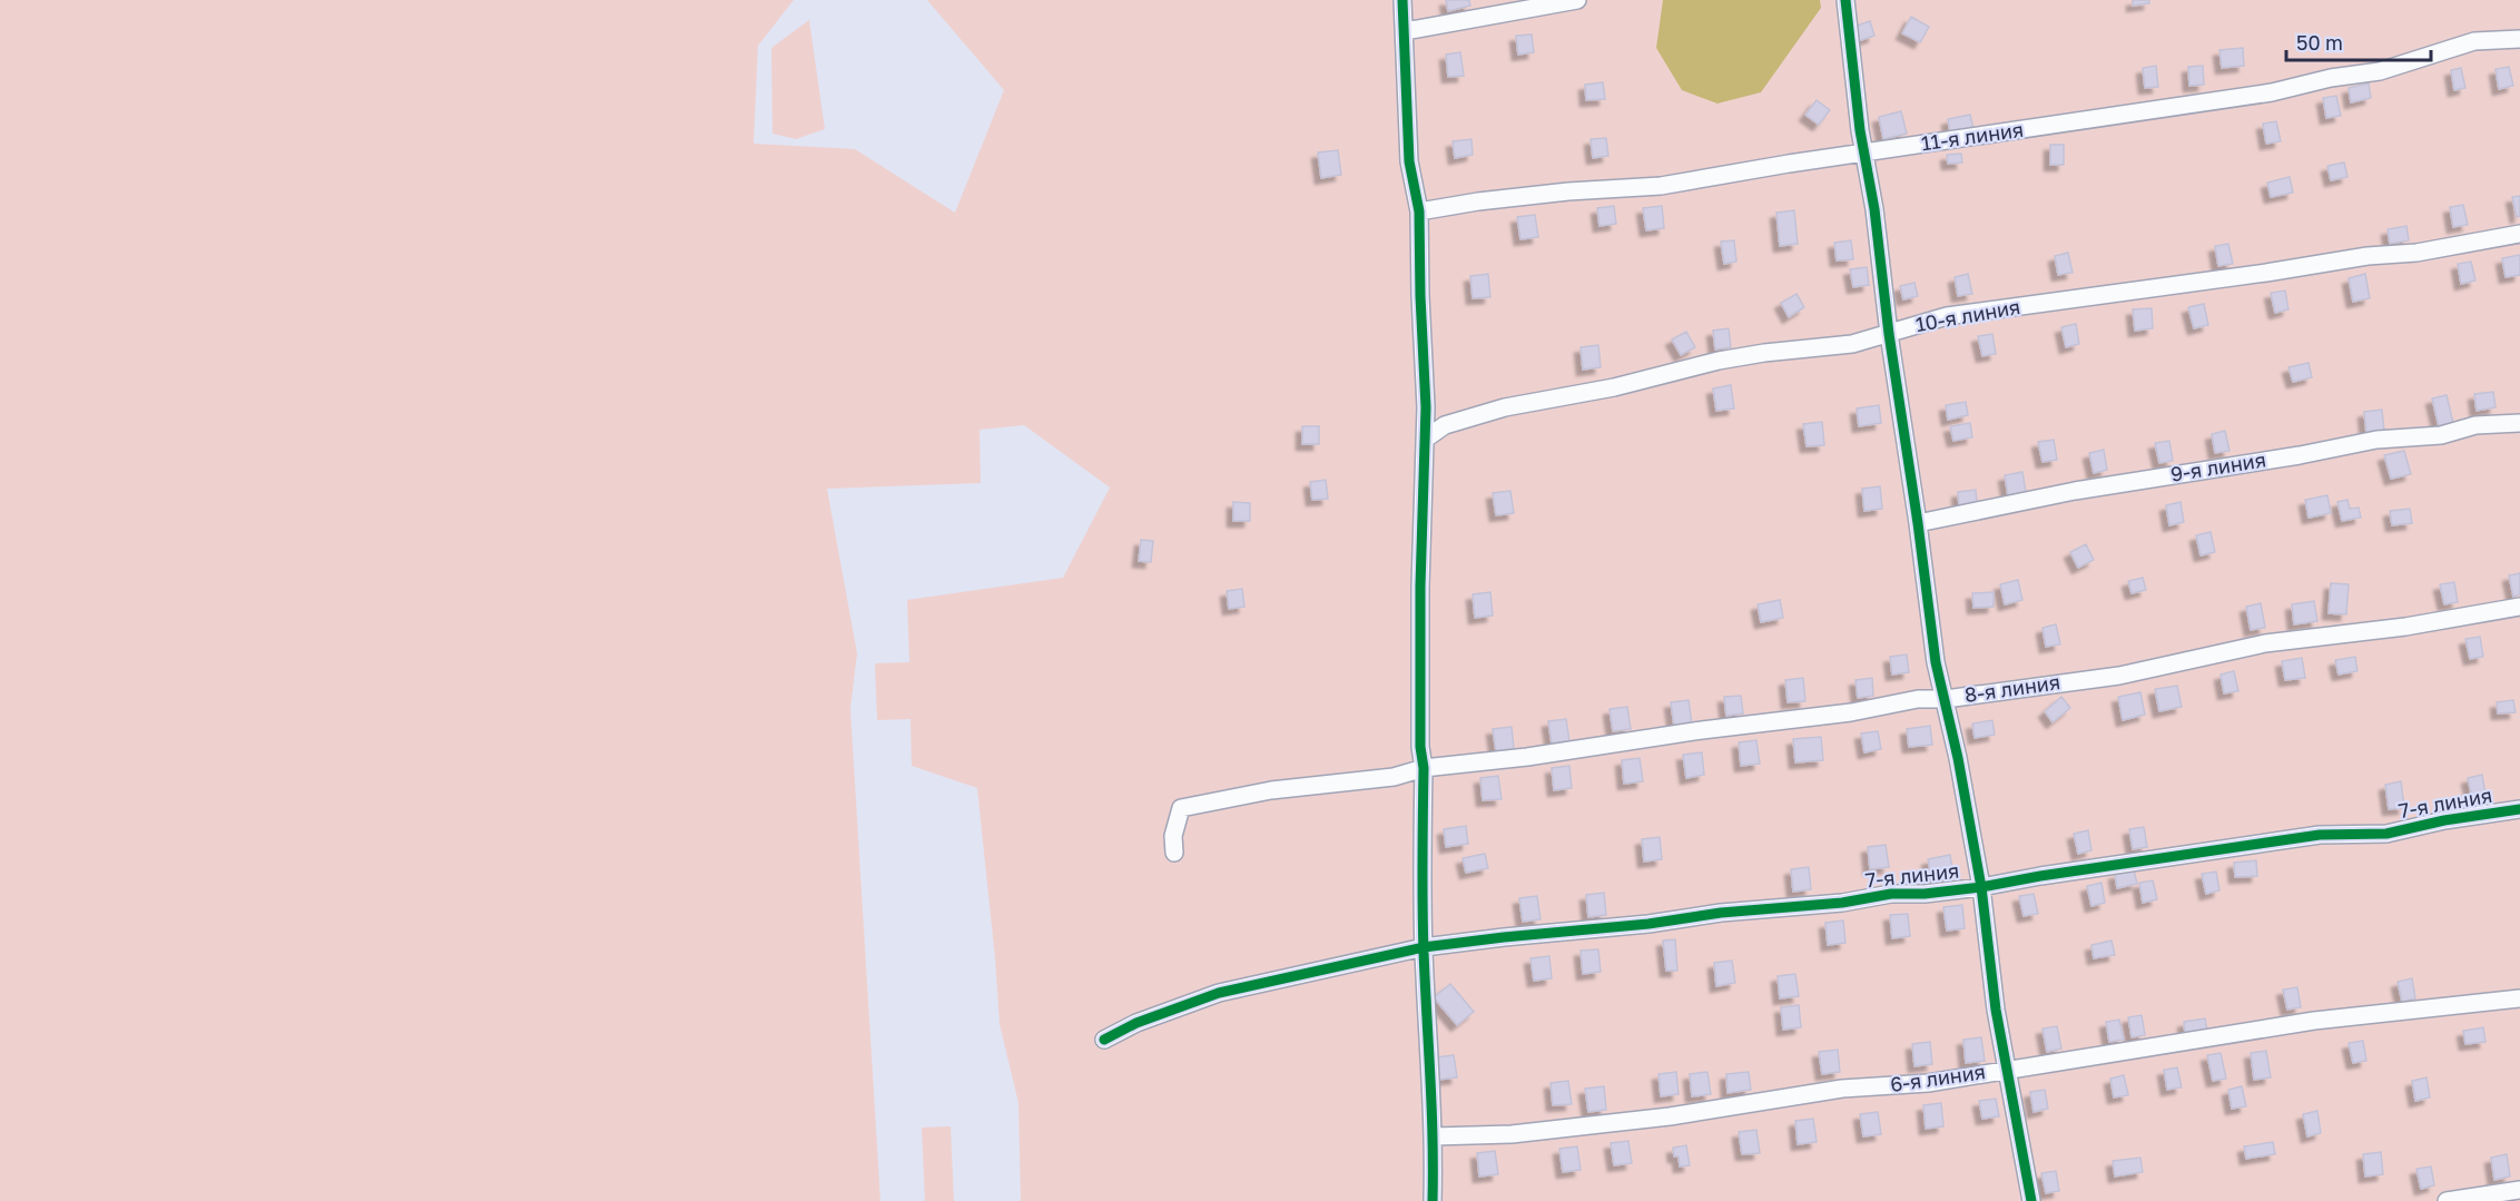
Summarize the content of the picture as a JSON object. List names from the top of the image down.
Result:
{
  "streets": {
    "street": [
      "11-я линия",
      "10-я линия",
      "9-я линия",
      "8-я линия",
      "7-я линия",
      "6-я линия"
    ]
  },
  "scale_bar": "50 m"
}
